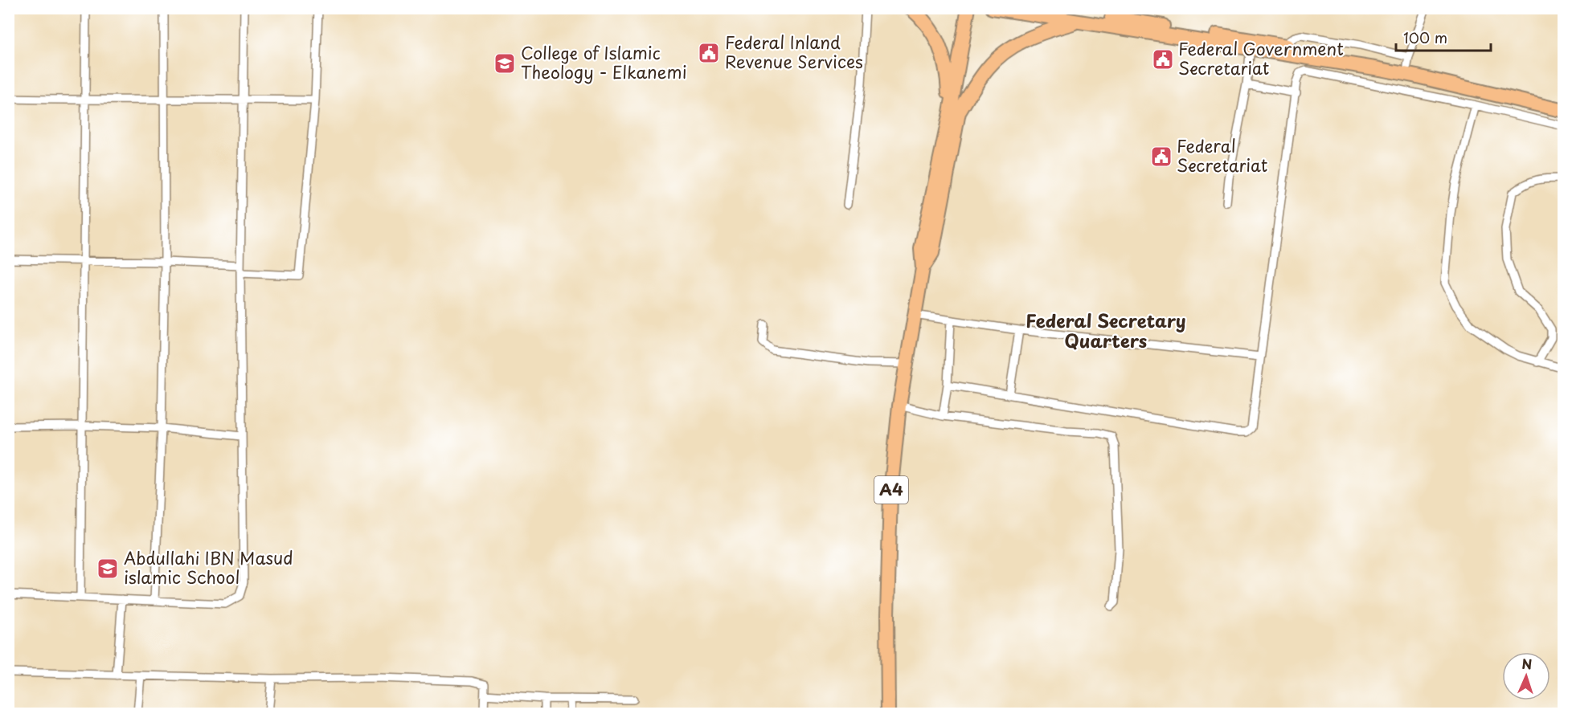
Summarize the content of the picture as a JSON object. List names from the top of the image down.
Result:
{
  "streets": {
    "highway": ["A4"]
  },
  "districts": ["Federal Secretary Quarters"],
  "places": {
    "public building": ["Federal Inland Revenue Services", "Federal Government Secretariat", "Federal Secretariat"],
    "school or university": ["College of Islamic Theology - Elkanemi", "Abdullahi IBN Masud islamic School"]
  },
  "scale_bar": "100 m",
  "north": "top"
}
